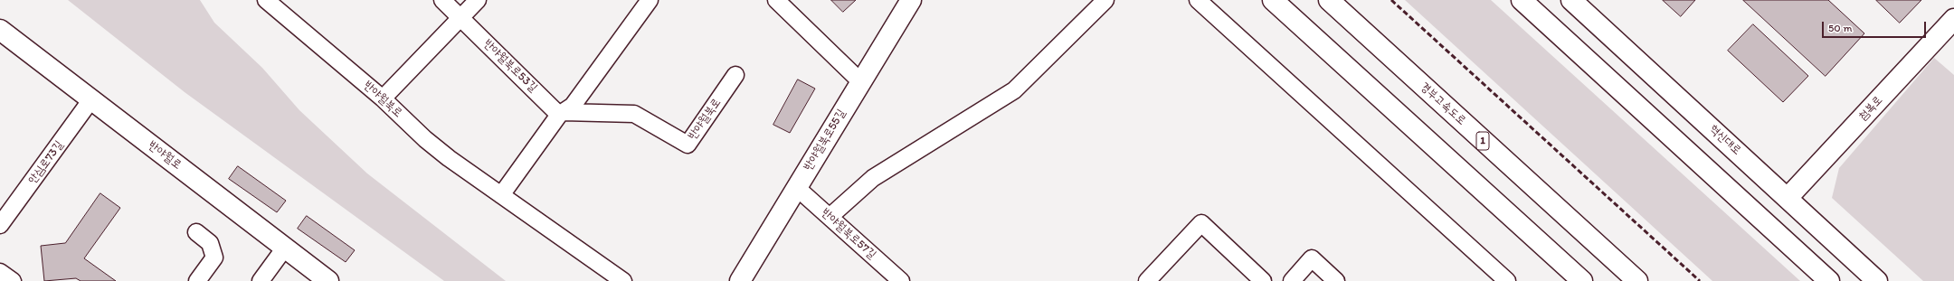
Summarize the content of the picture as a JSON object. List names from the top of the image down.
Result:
{
  "streets": {
    "main road": [
      "경부고속도로",
      "첨복로",
      "반야월북로55길",
      "혁신대로",
      "1",
      "반야월로"
    ],
    "street": [
      "반야월북로53길",
      "반야월북로",
      "안심로73길",
      "반야월북로57길"
    ]
  },
  "crossings": [
    ["반야월북로53길", "반야월북로"],
    ["첨복로", "혁신대로"],
    ["반야월북로55길", "반야월북로57길"],
    ["반야월로", "안심로73길"]
  ],
  "scale_bar": "50 m"
}
